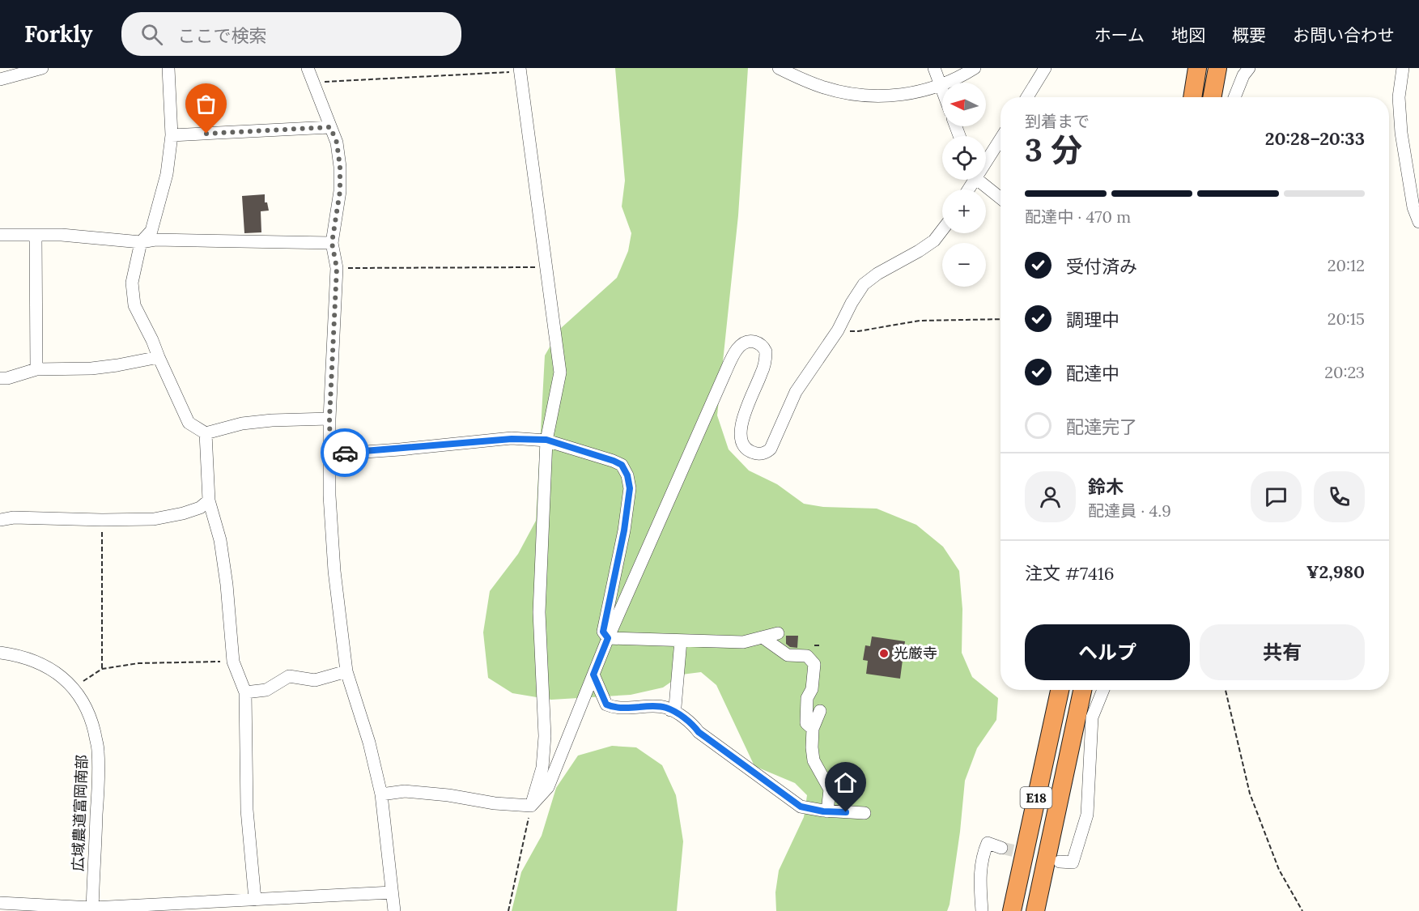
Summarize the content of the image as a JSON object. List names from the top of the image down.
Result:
{
  "streets": {
    "highway": ["E18"],
    "street": ["広域農道富岡南部"]
  },
  "places": ["光厳寺"],
  "north": "left",
  "page": {
    "header": "Forkly",
    "search": "ここで検索",
    "nav": [
      "ホーム",
      "地図",
      "概要",
      "お問い合わせ"
    ],
    "map_buttons": ["+", "−"],
    "heading": ["3 分", "到着まで", "20:28–20:33"],
    "panel": [
      "鈴木",
      "配達員 · 4.9",
      "注文 #7416",
      "¥2,980"
    ],
    "bar": "配達中 · 470 m",
    "list": [
      ["受付済み", "20:12"],
      ["調理中", "20:15"],
      ["配達中", "20:23"],
      "配達完了"
    ],
    "buttons": ["ヘルプ", "共有"]
  }
}
